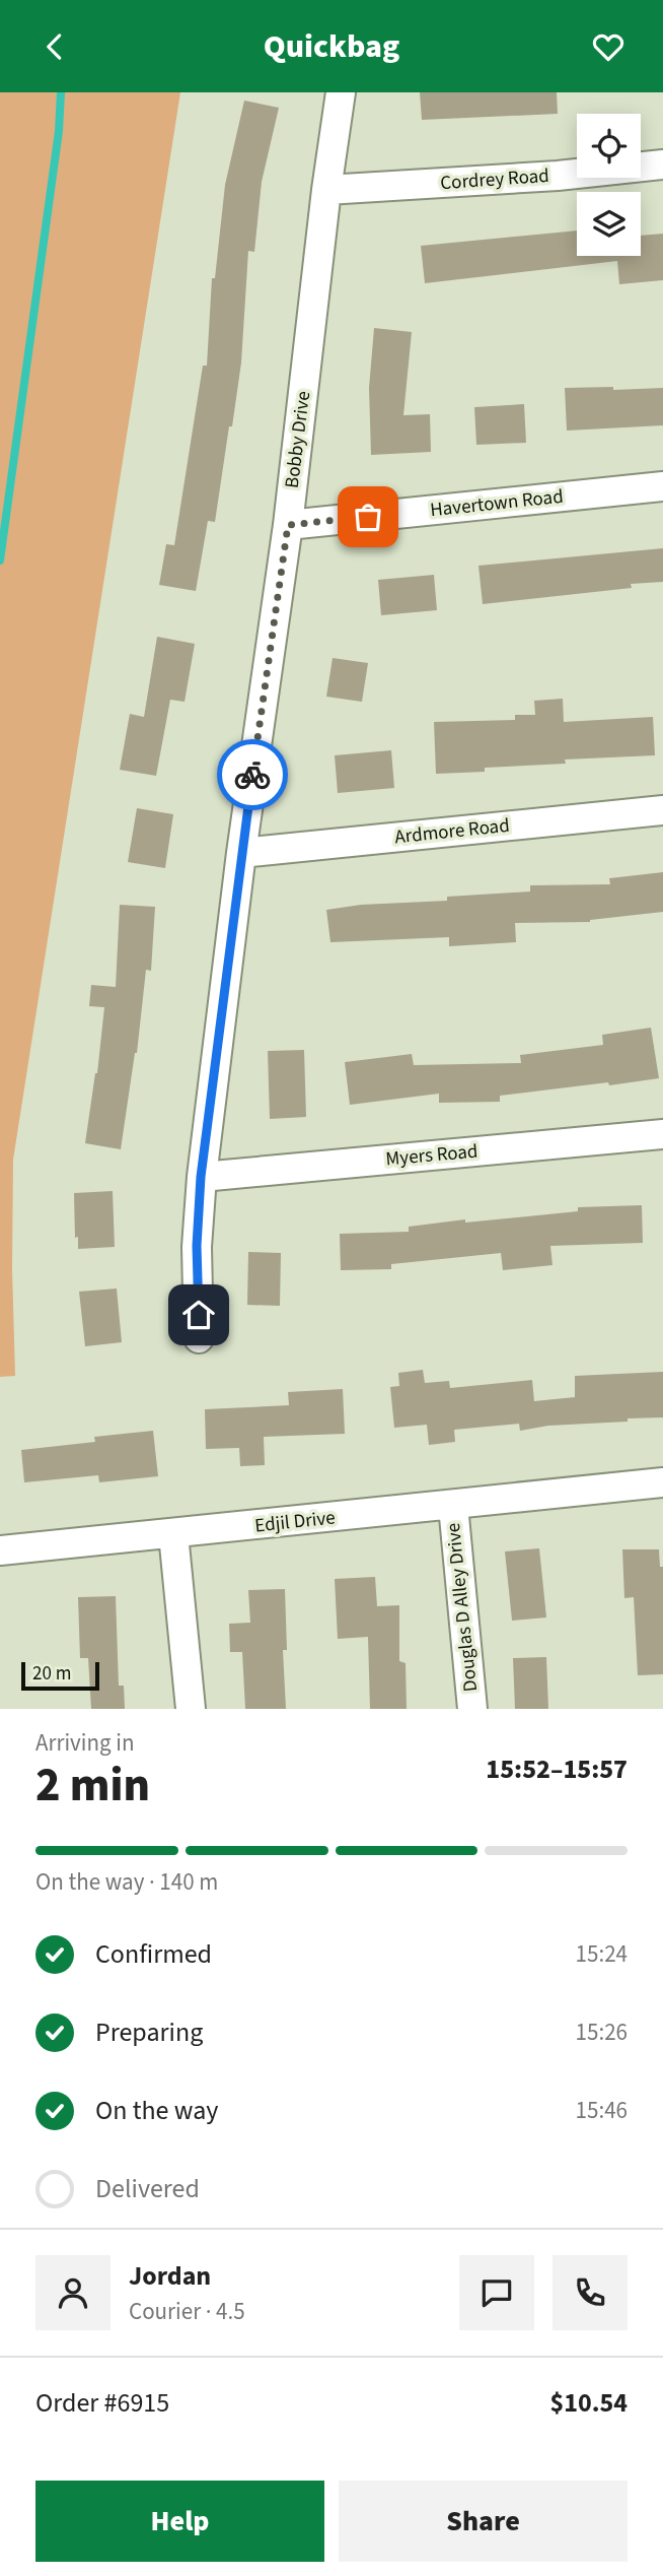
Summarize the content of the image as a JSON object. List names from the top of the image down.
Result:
{
  "streets": {
    "street": [
      "Cordrey Road",
      "Bobby Drive",
      "Havertown Road",
      "Ardmore Road",
      "Myers Road",
      "Edjil Drive",
      "Douglas D Alley Drive"
    ]
  },
  "crossings": [
    ["Cordrey Road", "Bobby Drive"],
    ["Bobby Drive", "Havertown Road"],
    ["Bobby Drive", "Ardmore Road"],
    ["Bobby Drive", "Myers Road"],
    ["Edjil Drive", "Douglas D Alley Drive"]
  ],
  "scale_bar": "20 m",
  "page": {
    "header": "Quickbag",
    "scale": "20 m",
    "heading": ["2 min", "Arriving in", "15:52–15:57"],
    "panel": [
      "Jordan",
      "Courier · 4.5",
      "Order #6915",
      "$10.54"
    ],
    "bar": "On the way · 140 m",
    "list": [
      ["Confirmed", "15:24"],
      ["Preparing", "15:26"],
      ["On the way", "15:46"],
      "Delivered"
    ],
    "buttons": ["Help", "Share"]
  }
}
